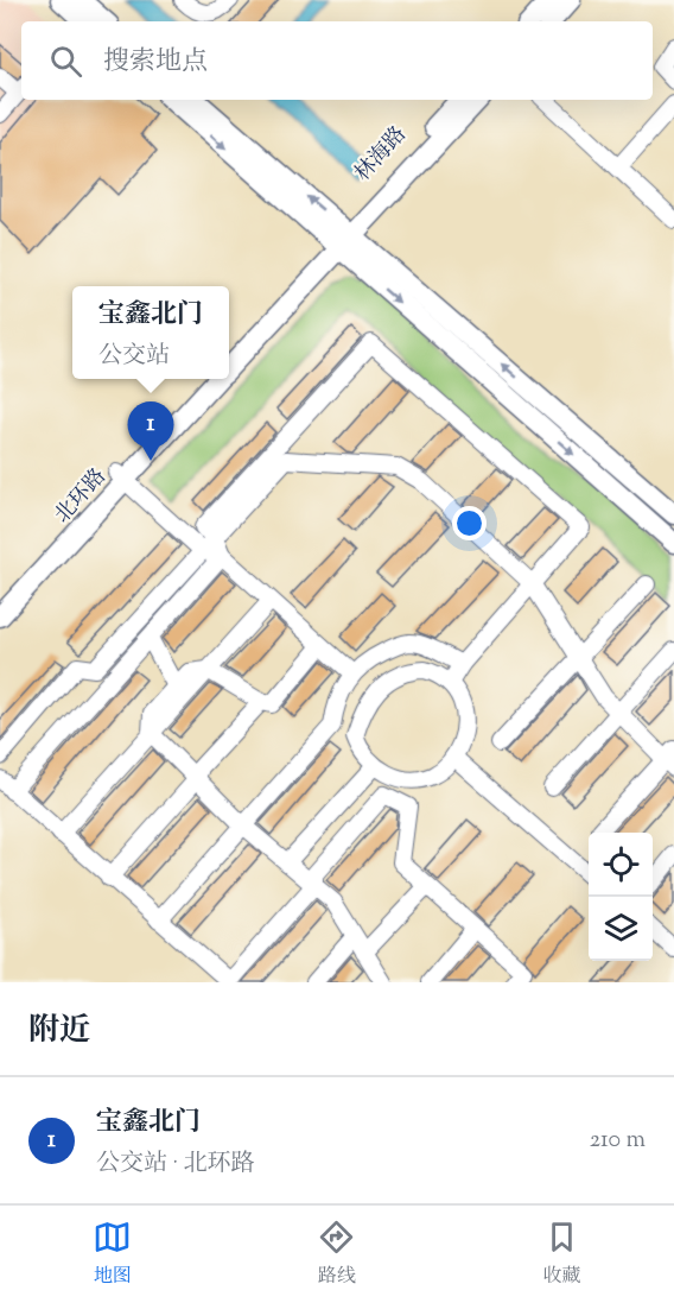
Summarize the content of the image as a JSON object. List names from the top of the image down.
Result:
{
  "streets": {
    "main road": ["林海路", "北环路"]
  },
  "crossings": [
    ["林海路", "北环路"]
  ],
  "page": {
    "search": "搜索地点",
    "popup": ["宝鑫北门", "公交站"],
    "pins": "1",
    "heading": "附近",
    "list": [
      {
        "mark": "1",
        "name": "宝鑫北门",
        "note": "公交站 · 北环路",
        "value": "210 m"
      }
    ],
    "nav": ["地图", "路线", "收藏"]
  }
}
